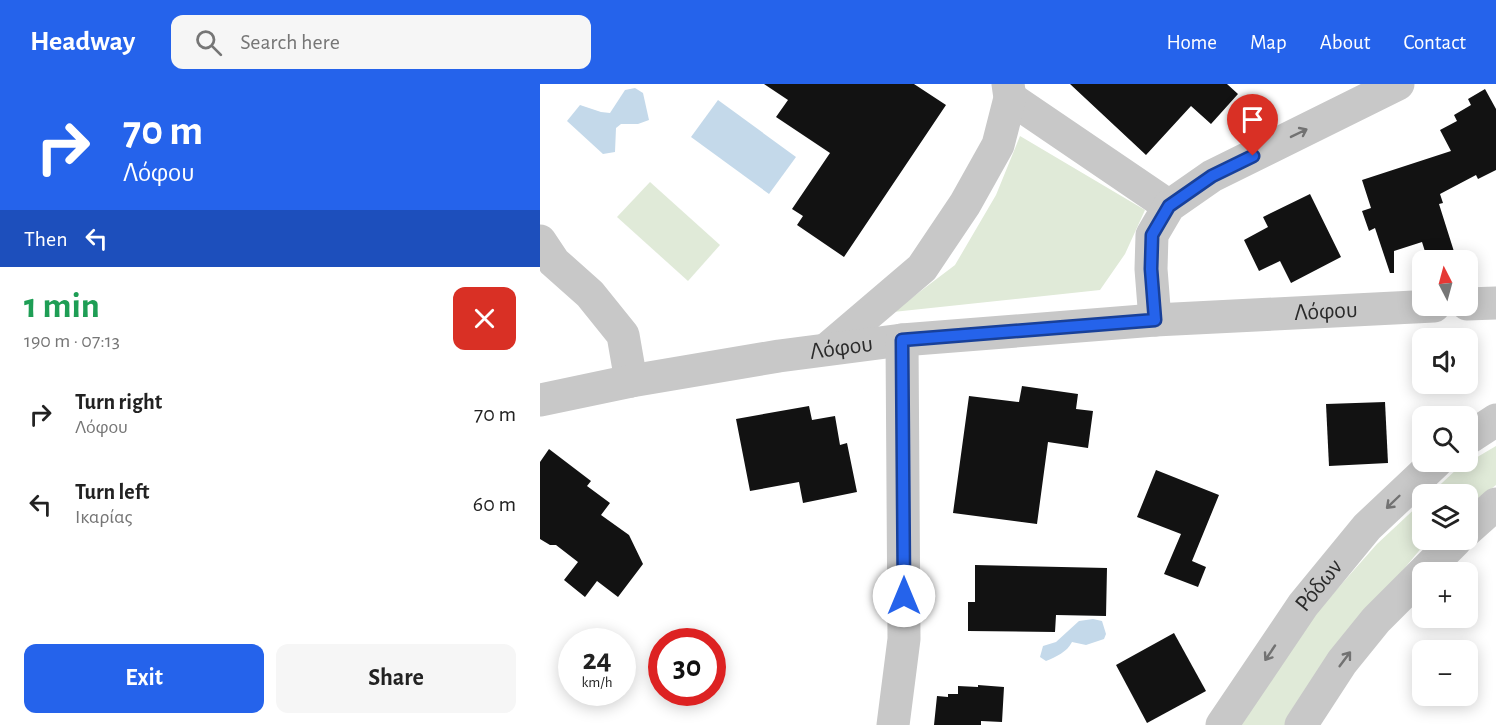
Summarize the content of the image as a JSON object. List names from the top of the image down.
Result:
{
  "streets": {
    "street": ["Λόφου", "Ρόδων"]
  },
  "north": "top",
  "page": {
    "header": "Headway",
    "search": "Search here",
    "nav": [
      "Home",
      "Map",
      "About",
      "Contact"
    ],
    "turn": ["70 m", "Λόφου"],
    "then": "Then",
    "map_buttons": ["+", "−"],
    "heading": ["1 min", "190 m · 07:13"],
    "list": [
      {
        "name": "Turn right",
        "note": "Λόφου",
        "value": "70 m"
      },
      {
        "name": "Turn left",
        "note": "Ικαρίας",
        "value": "60 m"
      }
    ],
    "speed": "24 km/h",
    "limit": "30",
    "buttons": ["Exit", "Share"]
  }
}
